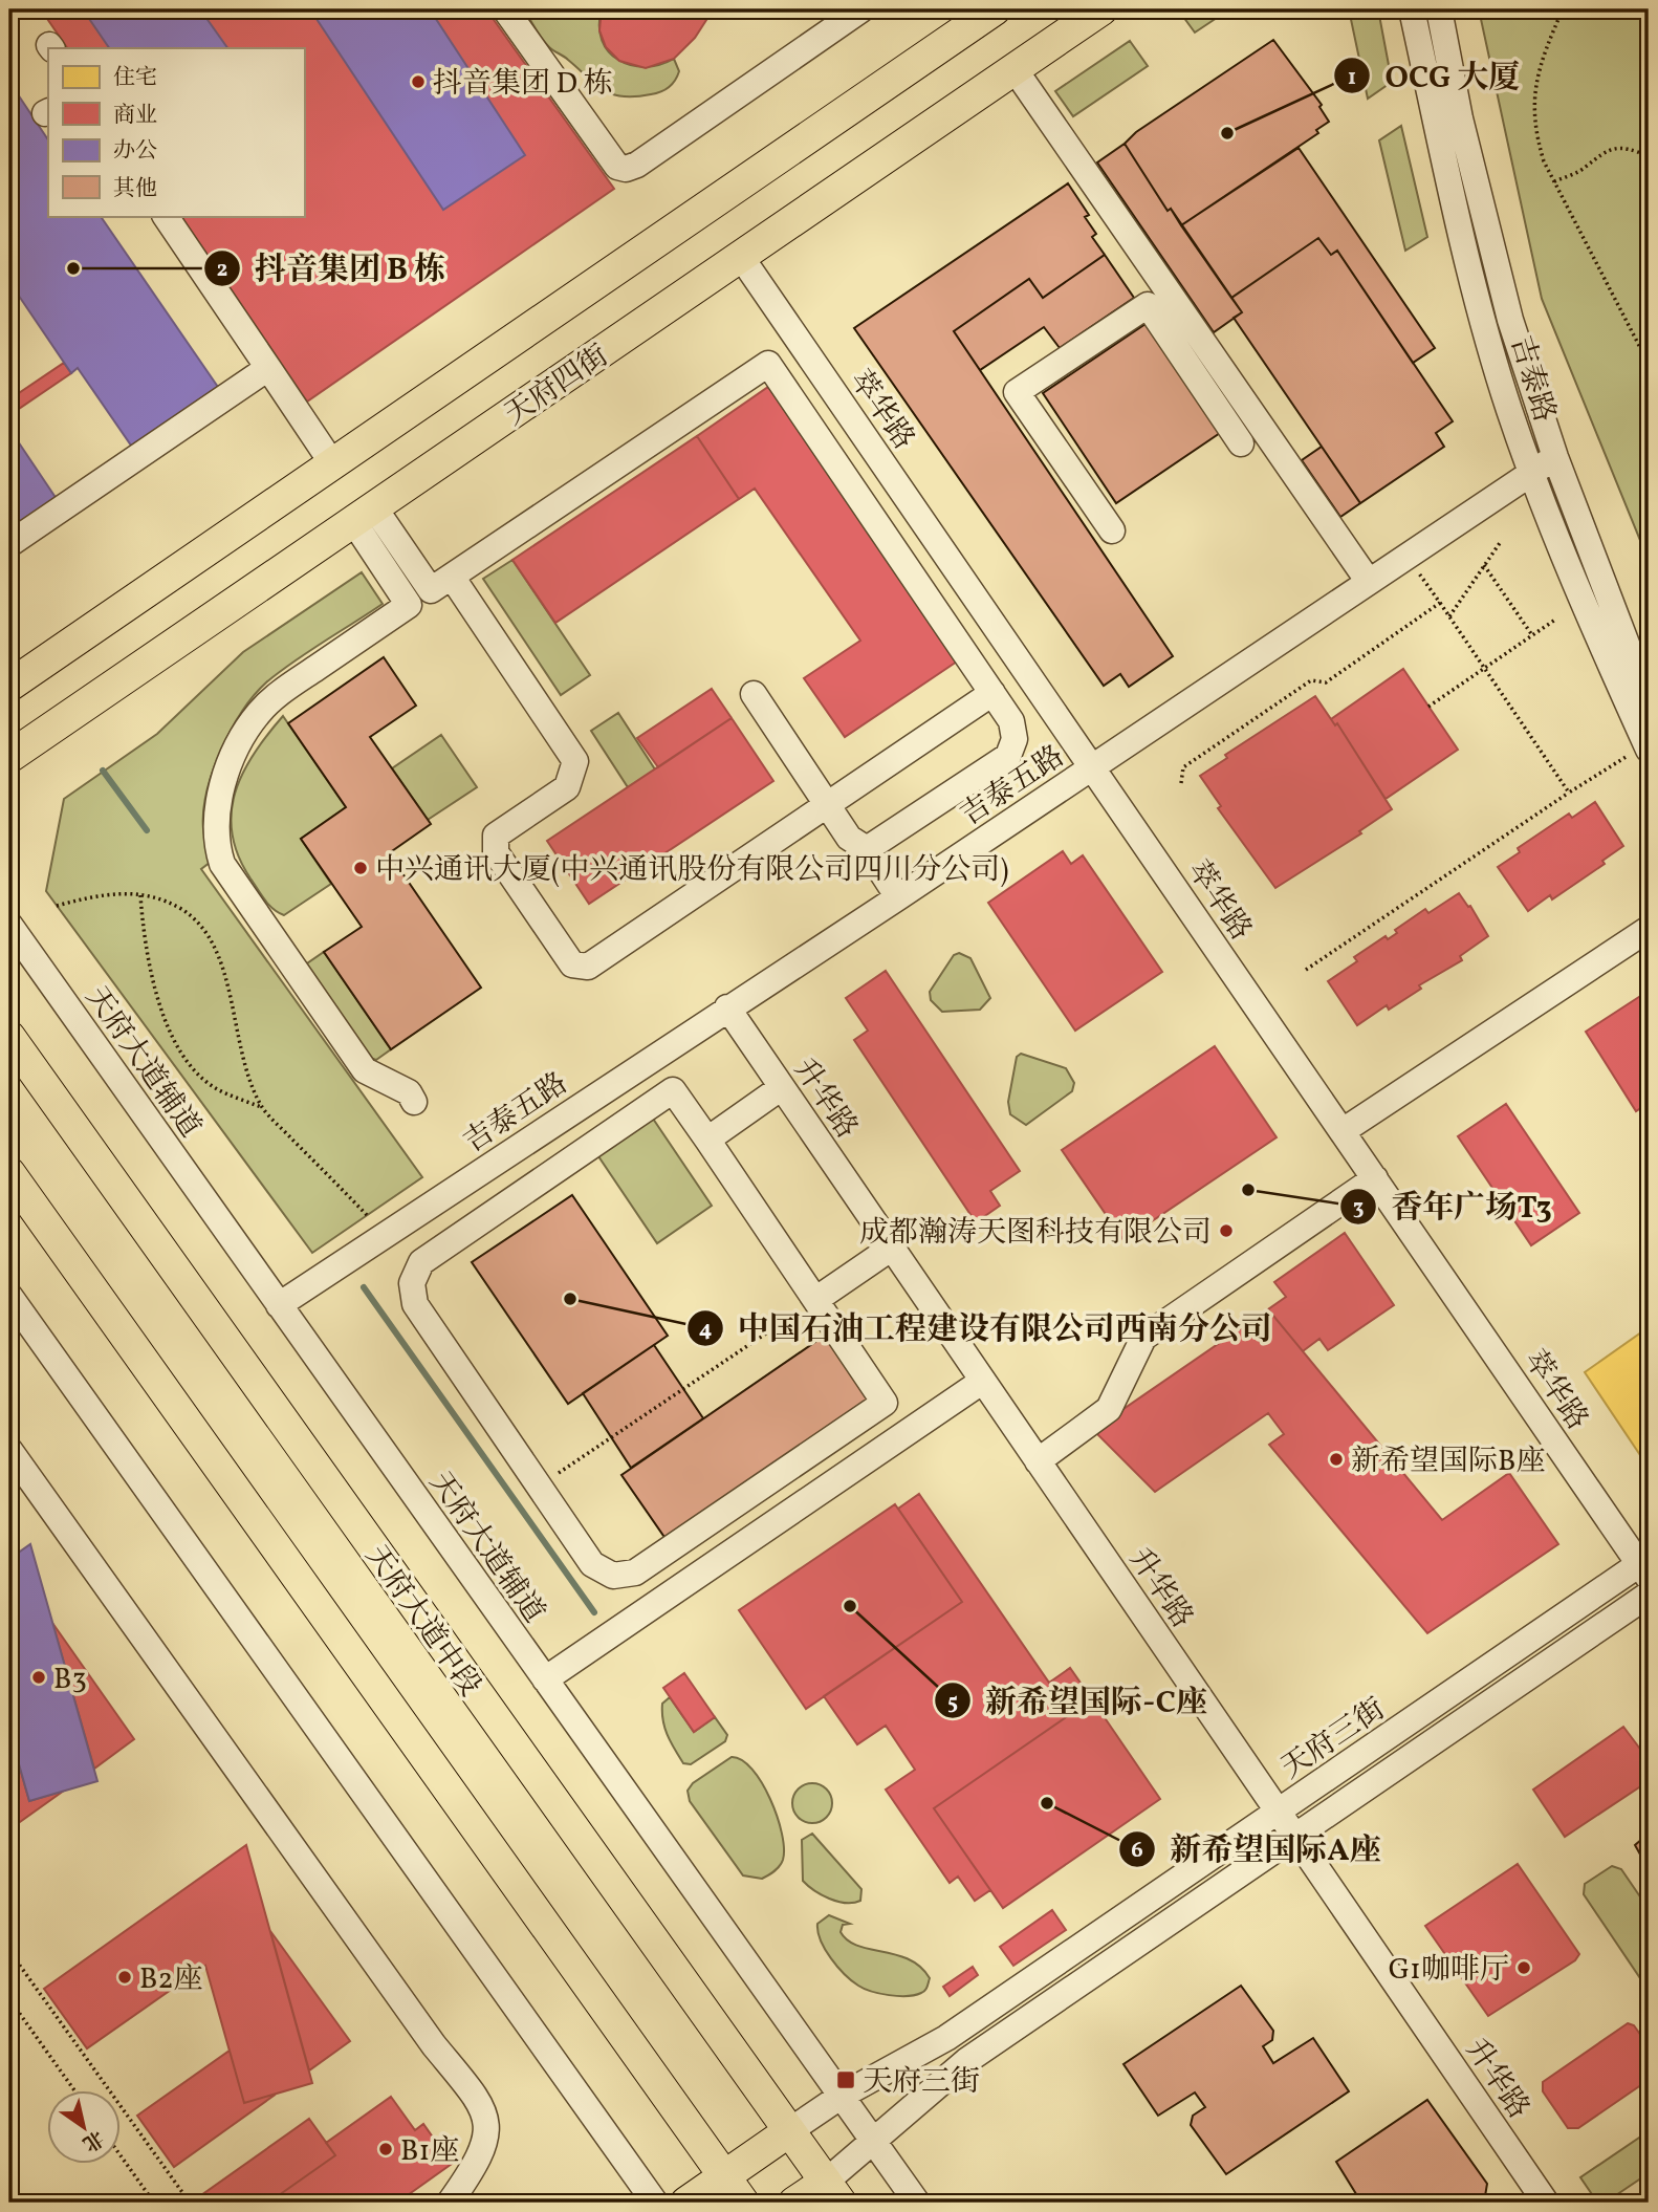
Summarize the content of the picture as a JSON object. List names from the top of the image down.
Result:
{
  "streets": {
    "main road": ["天府四街", "天府大道中段"],
    "street": [
      "吉泰路",
      "萃华路",
      "吉泰五路",
      "天府大道辅道",
      "升华路",
      "天府三街"
    ]
  },
  "crossings": [
    ["吉泰路", "吉泰五路"],
    ["天府四街", "萃华路"],
    ["萃华路", "吉泰五路"],
    ["萃华路", "天府三街"],
    ["吉泰五路", "天府大道辅道"],
    ["吉泰五路", "升华路"],
    ["天府大道辅道", "天府三街"],
    ["升华路", "天府三街"],
    ["天府大道中段", "天府三街"]
  ],
  "places": {
    "other": [
      "抖音集团 D 栋",
      "OCG 大厦",
      "抖音集团 B 栋",
      "中兴通讯大厦(中兴通讯股份有限公司四川分公司)",
      "香年广场T3",
      "成都瀚涛天图科技有限公司",
      "中国石油工程建设有限公司西南分公司",
      "新希望国际B座",
      "新希望国际-C座",
      "B3",
      "新希望国际A座",
      "G1咖啡厅",
      "B2座",
      "B1座"
    ],
    "transit": ["天府三街"]
  },
  "legend": [
    "住宅",
    "商业",
    "办公",
    "其他"
  ],
  "north": "bottom right"
}
